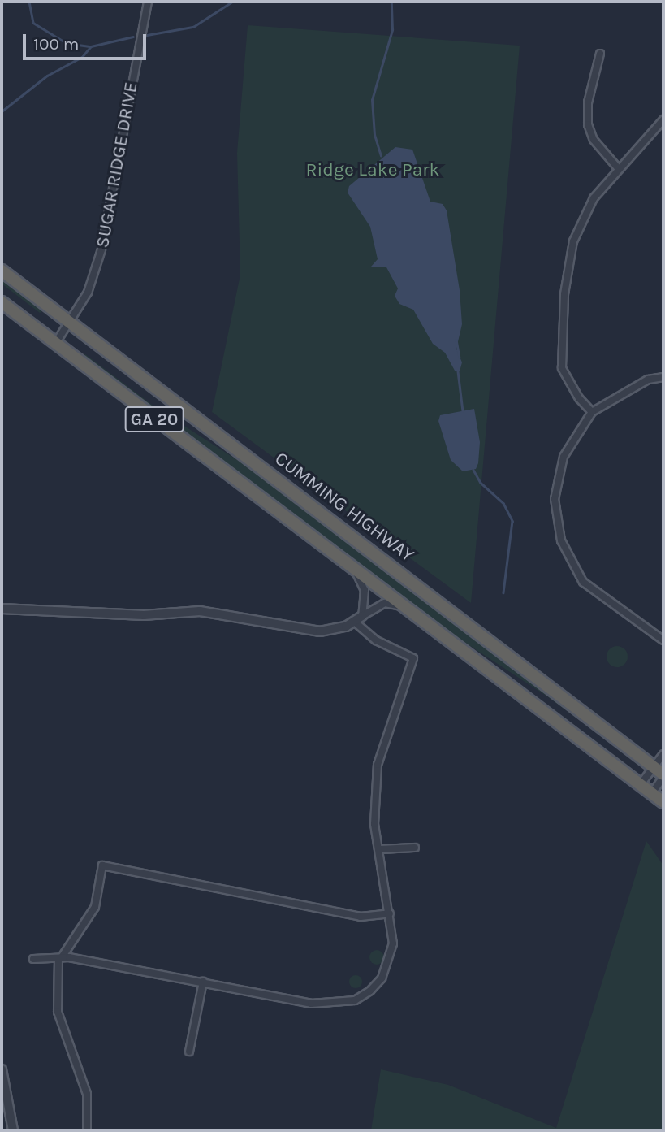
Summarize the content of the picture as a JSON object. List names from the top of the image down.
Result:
{
  "streets": {
    "highway": ["GA 20", "CUMMING HIGHWAY"],
    "street": ["SUGAR RIDGE DRIVE"]
  },
  "crossings": [
    ["SUGAR RIDGE DRIVE", "GA 20"],
    ["SUGAR RIDGE DRIVE", "CUMMING HIGHWAY"]
  ],
  "parks": ["Ridge Lake Park"],
  "scale_bar": "100 m"
}
